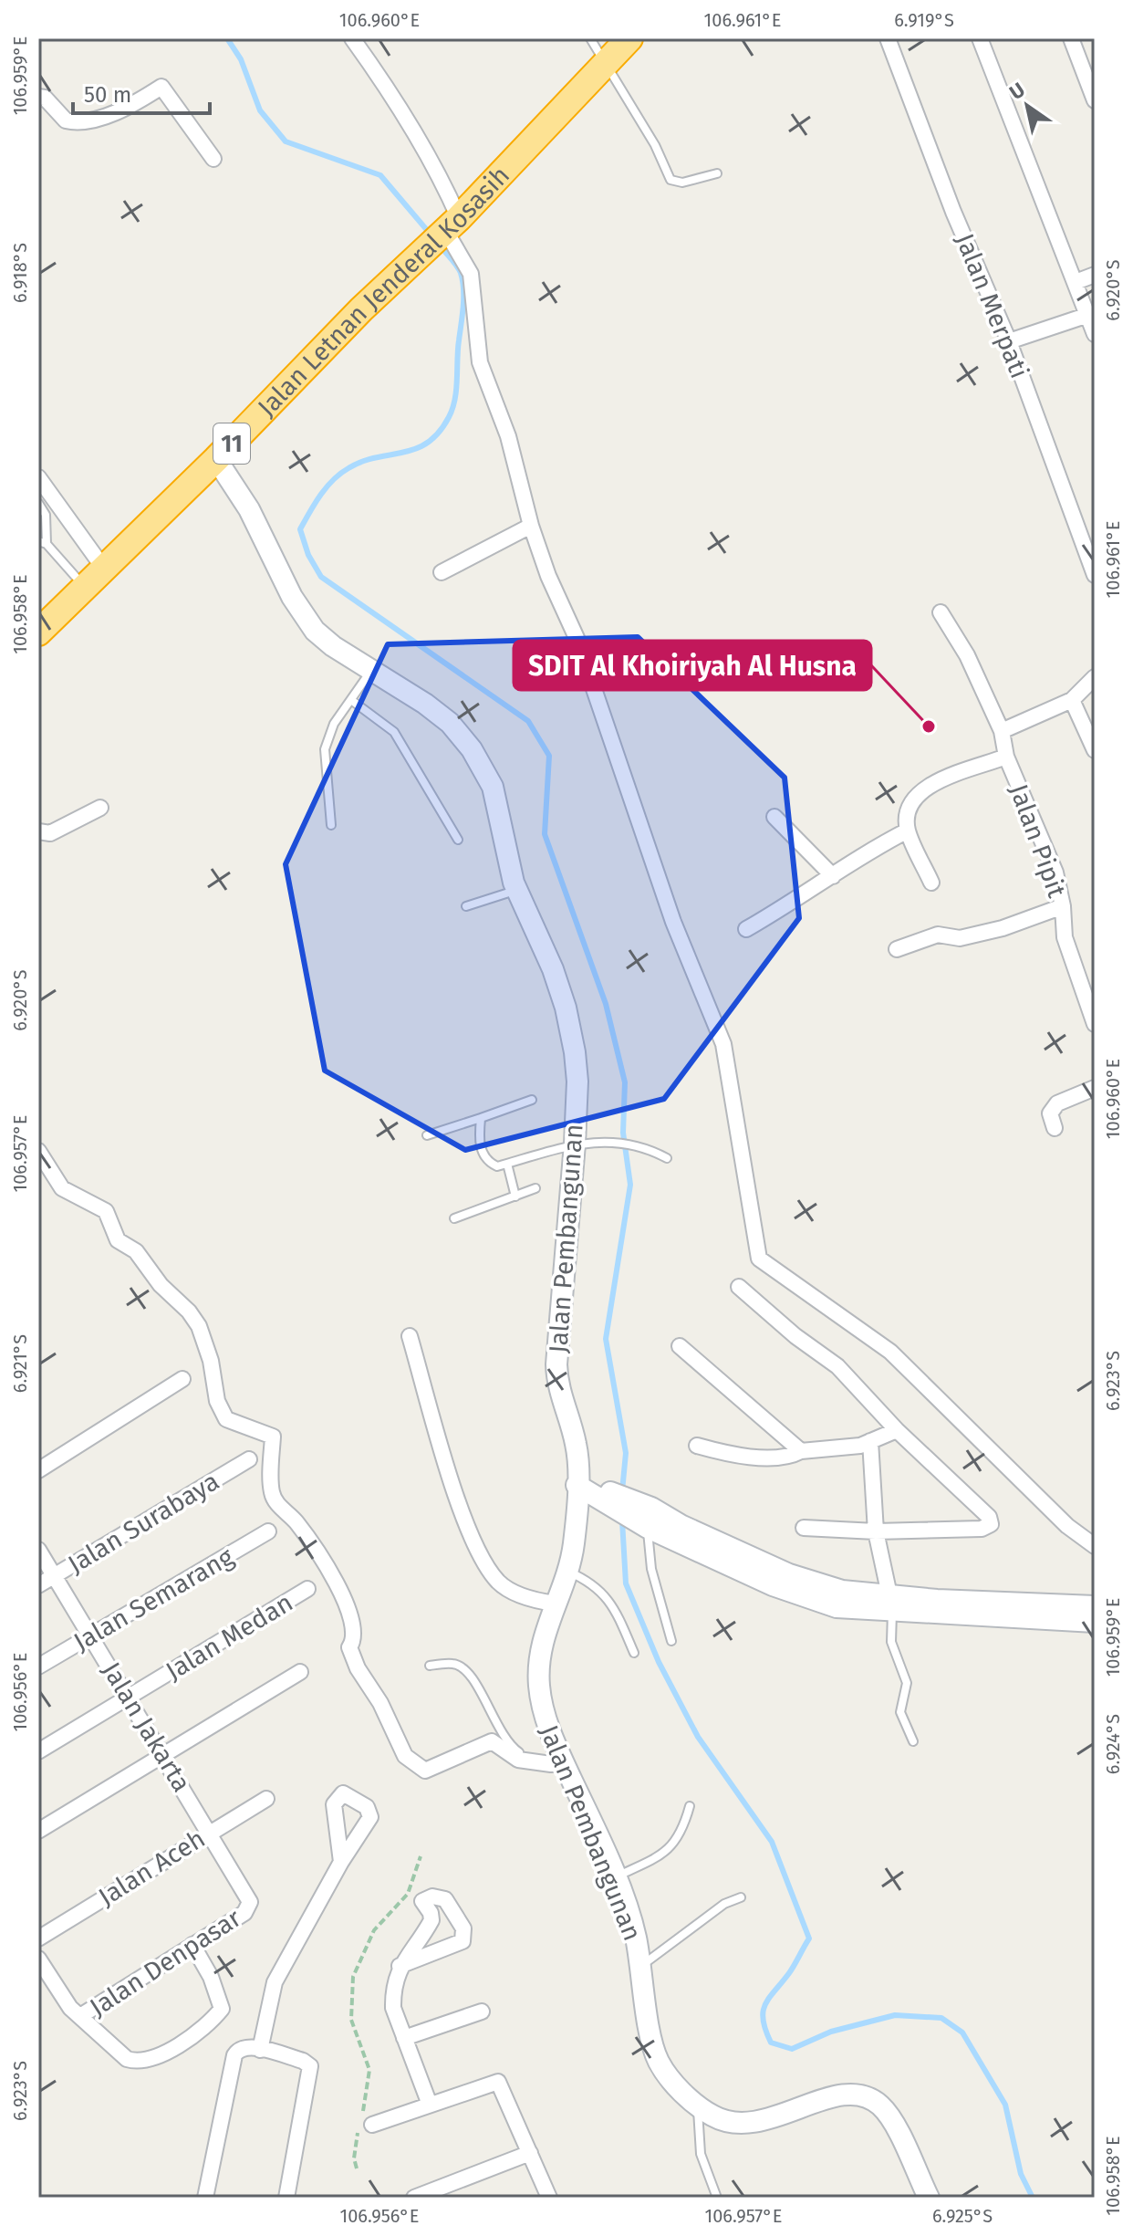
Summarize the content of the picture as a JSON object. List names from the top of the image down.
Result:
{
  "streets": {
    "highway": ["Jalan Letnan Jenderal Kosasih", "11"],
    "street": [
      "Jalan Merpati",
      "Jalan Pipit",
      "Jalan Pembangunan",
      "Jalan Surabaya",
      "Jalan Semarang",
      "Jalan Medan",
      "Jalan Jakarta",
      "Jalan Aceh",
      "Jalan Denpasar"
    ]
  },
  "crossings": [
    ["Jalan Letnan Jenderal Kosasih", "Jalan Pembangunan"],
    ["Jalan Surabaya", "Jalan Jakarta"],
    ["Jalan Semarang", "Jalan Jakarta"],
    ["Jalan Medan", "Jalan Jakarta"],
    ["Jalan Jakarta", "Jalan Aceh"],
    ["Jalan Jakarta", "Jalan Denpasar"]
  ],
  "places": ["SDIT Al Khoiriyah Al Husna"],
  "scale_bar": "50 m",
  "north": "top left",
  "coordinates": [
    "106.960°E",
    "106.961°E",
    "6.919°S",
    "106.959°E",
    "6.918°S",
    "6.920°S",
    "106.958°E",
    "106.957°E",
    "6.921°S",
    "6.923°S",
    "106.956°E",
    "6.924°S",
    "6.925°S"
  ]
}
